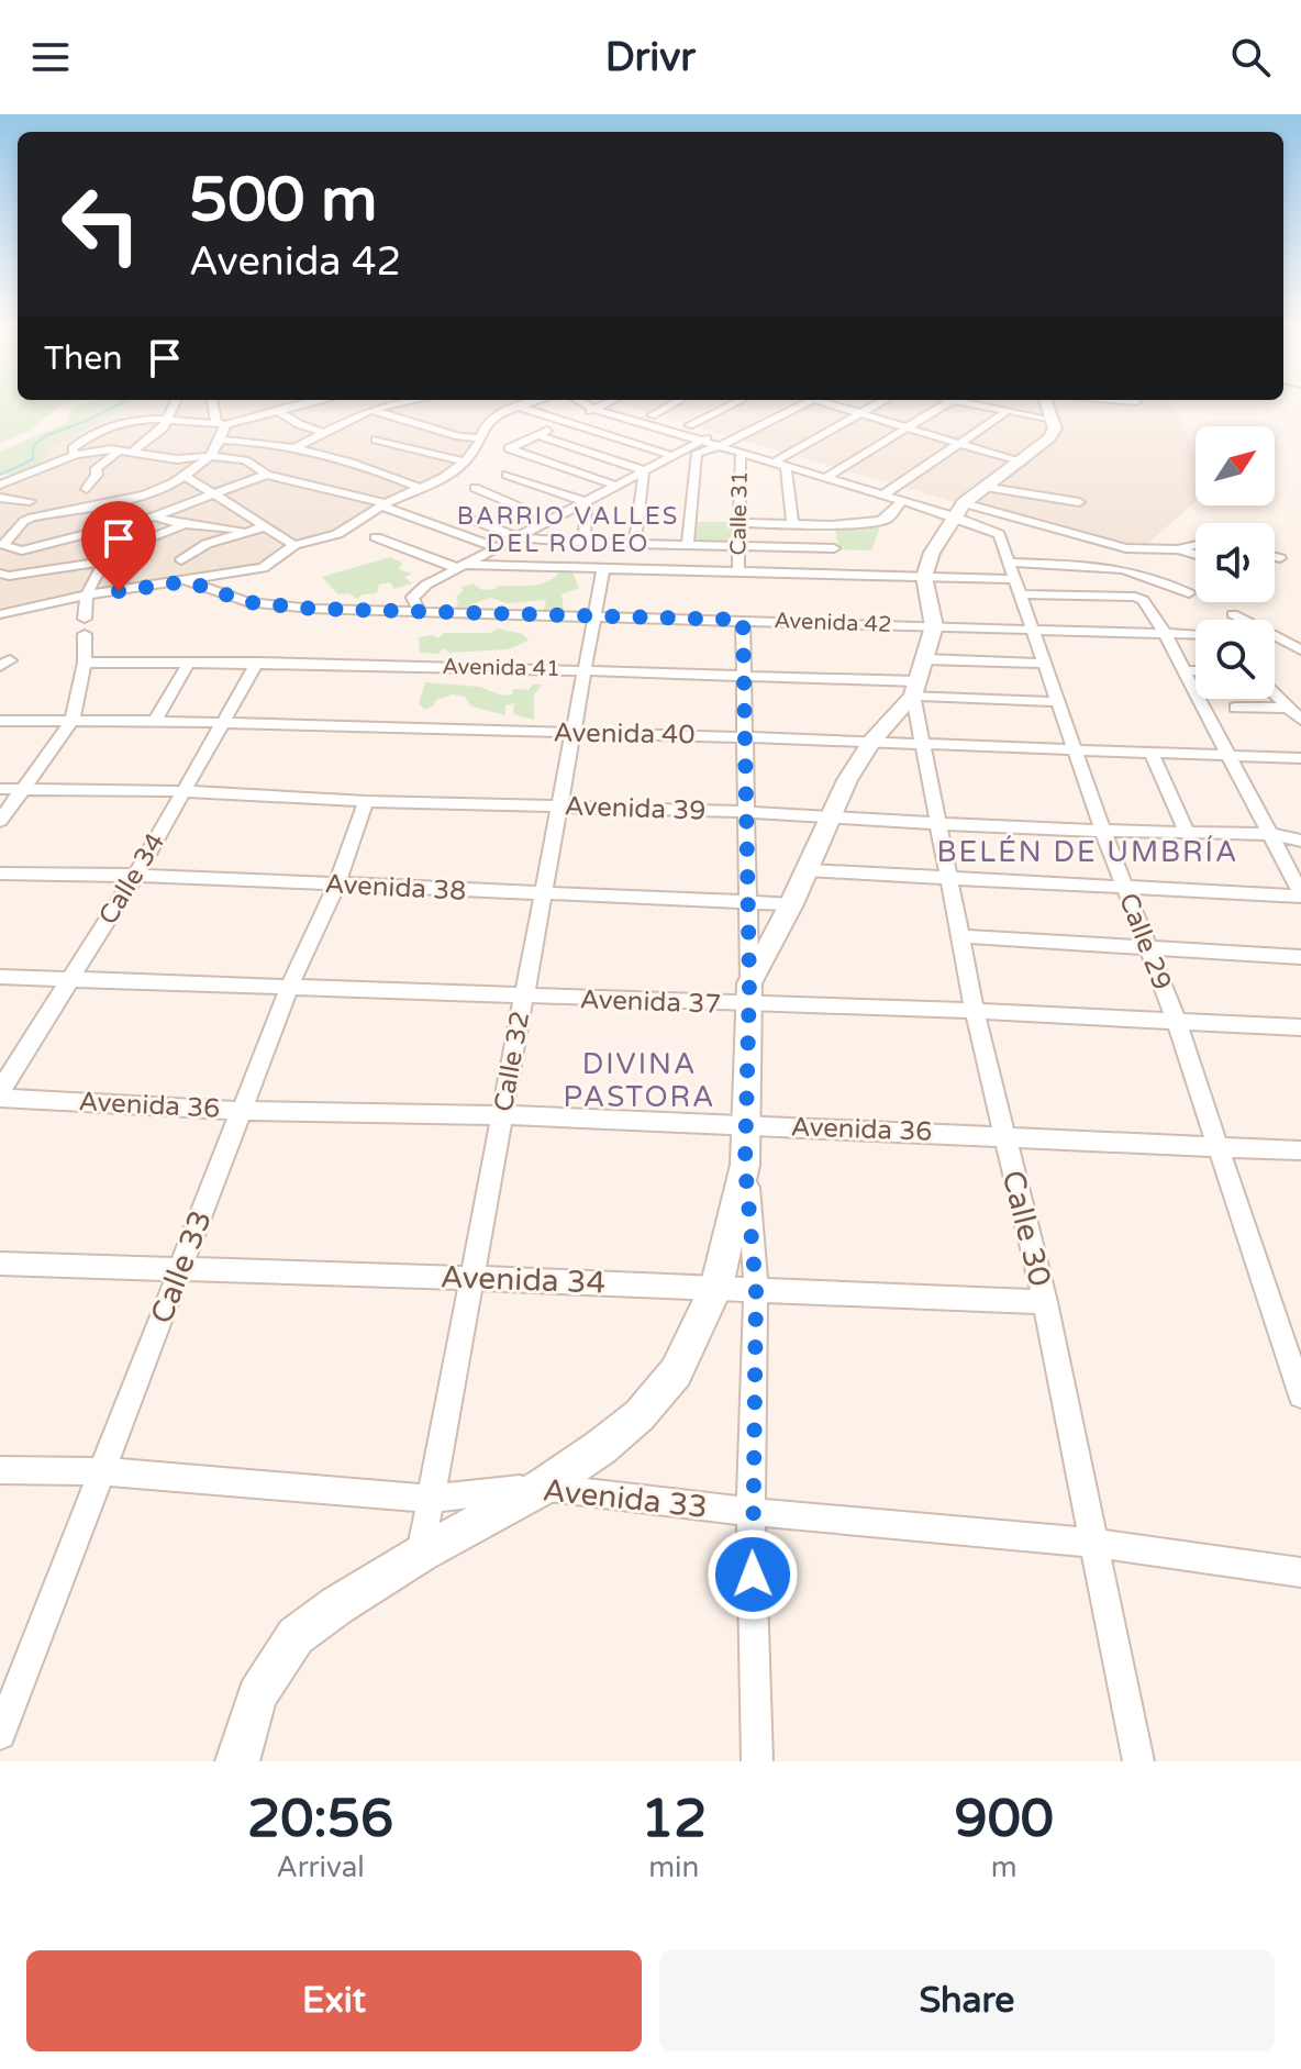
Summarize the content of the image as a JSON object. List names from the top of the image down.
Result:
{
  "streets": {
    "street": [
      "Calle 31",
      "Avenida 42",
      "Avenida 41",
      "Avenida 40",
      "Avenida 39",
      "Calle 34",
      "Avenida 38",
      "Calle 29",
      "Avenida 37",
      "Calle 32",
      "Avenida 36",
      "Calle 30",
      "Calle 33",
      "Avenida 34",
      "Avenida 33"
    ]
  },
  "crossings": [
    ["Avenida 42", "Calle 32"],
    ["Avenida 41", "Calle 34"],
    ["Avenida 41", "Calle 32"],
    ["Avenida 41", "Calle 30"],
    ["Avenida 40", "Calle 34"],
    ["Avenida 40", "Calle 29"],
    ["Avenida 40", "Calle 32"],
    ["Avenida 40", "Calle 30"],
    ["Avenida 39", "Calle 34"],
    ["Avenida 39", "Calle 29"],
    ["Avenida 39", "Calle 32"],
    ["Avenida 39", "Calle 30"],
    ["Avenida 39", "Calle 33"],
    ["Calle 34", "Avenida 38"],
    ["Calle 34", "Avenida 37"],
    ["Calle 34", "Avenida 36"],
    ["Avenida 38", "Calle 32"],
    ["Avenida 38", "Calle 33"],
    ["Calle 29", "Avenida 37"],
    ["Calle 29", "Avenida 36"],
    ["Avenida 37", "Calle 32"],
    ["Avenida 37", "Calle 30"],
    ["Avenida 37", "Calle 33"],
    ["Calle 32", "Avenida 36"],
    ["Calle 32", "Avenida 34"],
    ["Calle 32", "Avenida 33"],
    ["Avenida 36", "Calle 30"],
    ["Avenida 36", "Calle 33"],
    ["Calle 30", "Avenida 34"],
    ["Calle 30", "Avenida 33"],
    ["Calle 33", "Avenida 34"],
    ["Calle 33", "Avenida 33"]
  ],
  "districts": ["BARRIO VALLES DEL RODEO", "BELÉN DE UMBRÍA", "DIVINA PASTORA"],
  "north": "top right",
  "page": {
    "header": "Drivr",
    "turn": ["500 m", "Avenida 42"],
    "then": "Then",
    "eta": [
      "20:56",
      "Arrival",
      "12",
      "min",
      "900",
      "m"
    ],
    "buttons": ["Exit", "Share"]
  }
}
